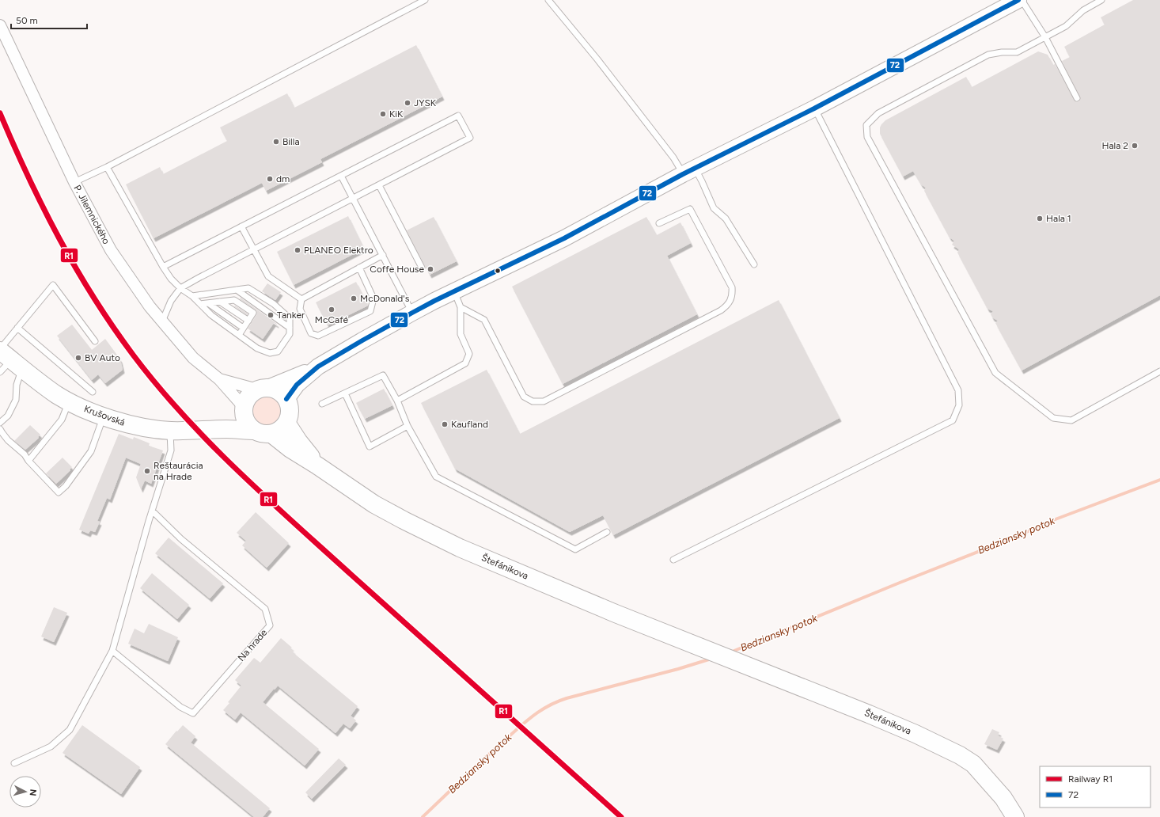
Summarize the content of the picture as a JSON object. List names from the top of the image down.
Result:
{
  "streets": {
    "main road": ["Krušovská", "Štefánikova"],
    "street": ["P. Jilemnického"],
    "lane": ["Na hrade"]
  },
  "crossings": [
    ["P. Jilemnického", "Krušovská"],
    ["P. Jilemnického", "Štefánikova"],
    ["Krušovská", "Štefánikova"]
  ],
  "water": ["Bedziansky potok"],
  "places": [
    "JYSK",
    "KiK",
    "Billa",
    "Hala 2",
    "dm",
    "Hala 1",
    "PLANEO Elektro",
    "Coffe House",
    "McDonald's",
    "McCafé",
    "Tanker",
    "BV Auto",
    "Kaufland",
    "Reštaurácia na Hrade"
  ],
  "lines": ["transit line 72", "rail line R1"],
  "legend": ["Railway R1", "72"],
  "scale_bar": "50 m",
  "north": "right"
}
